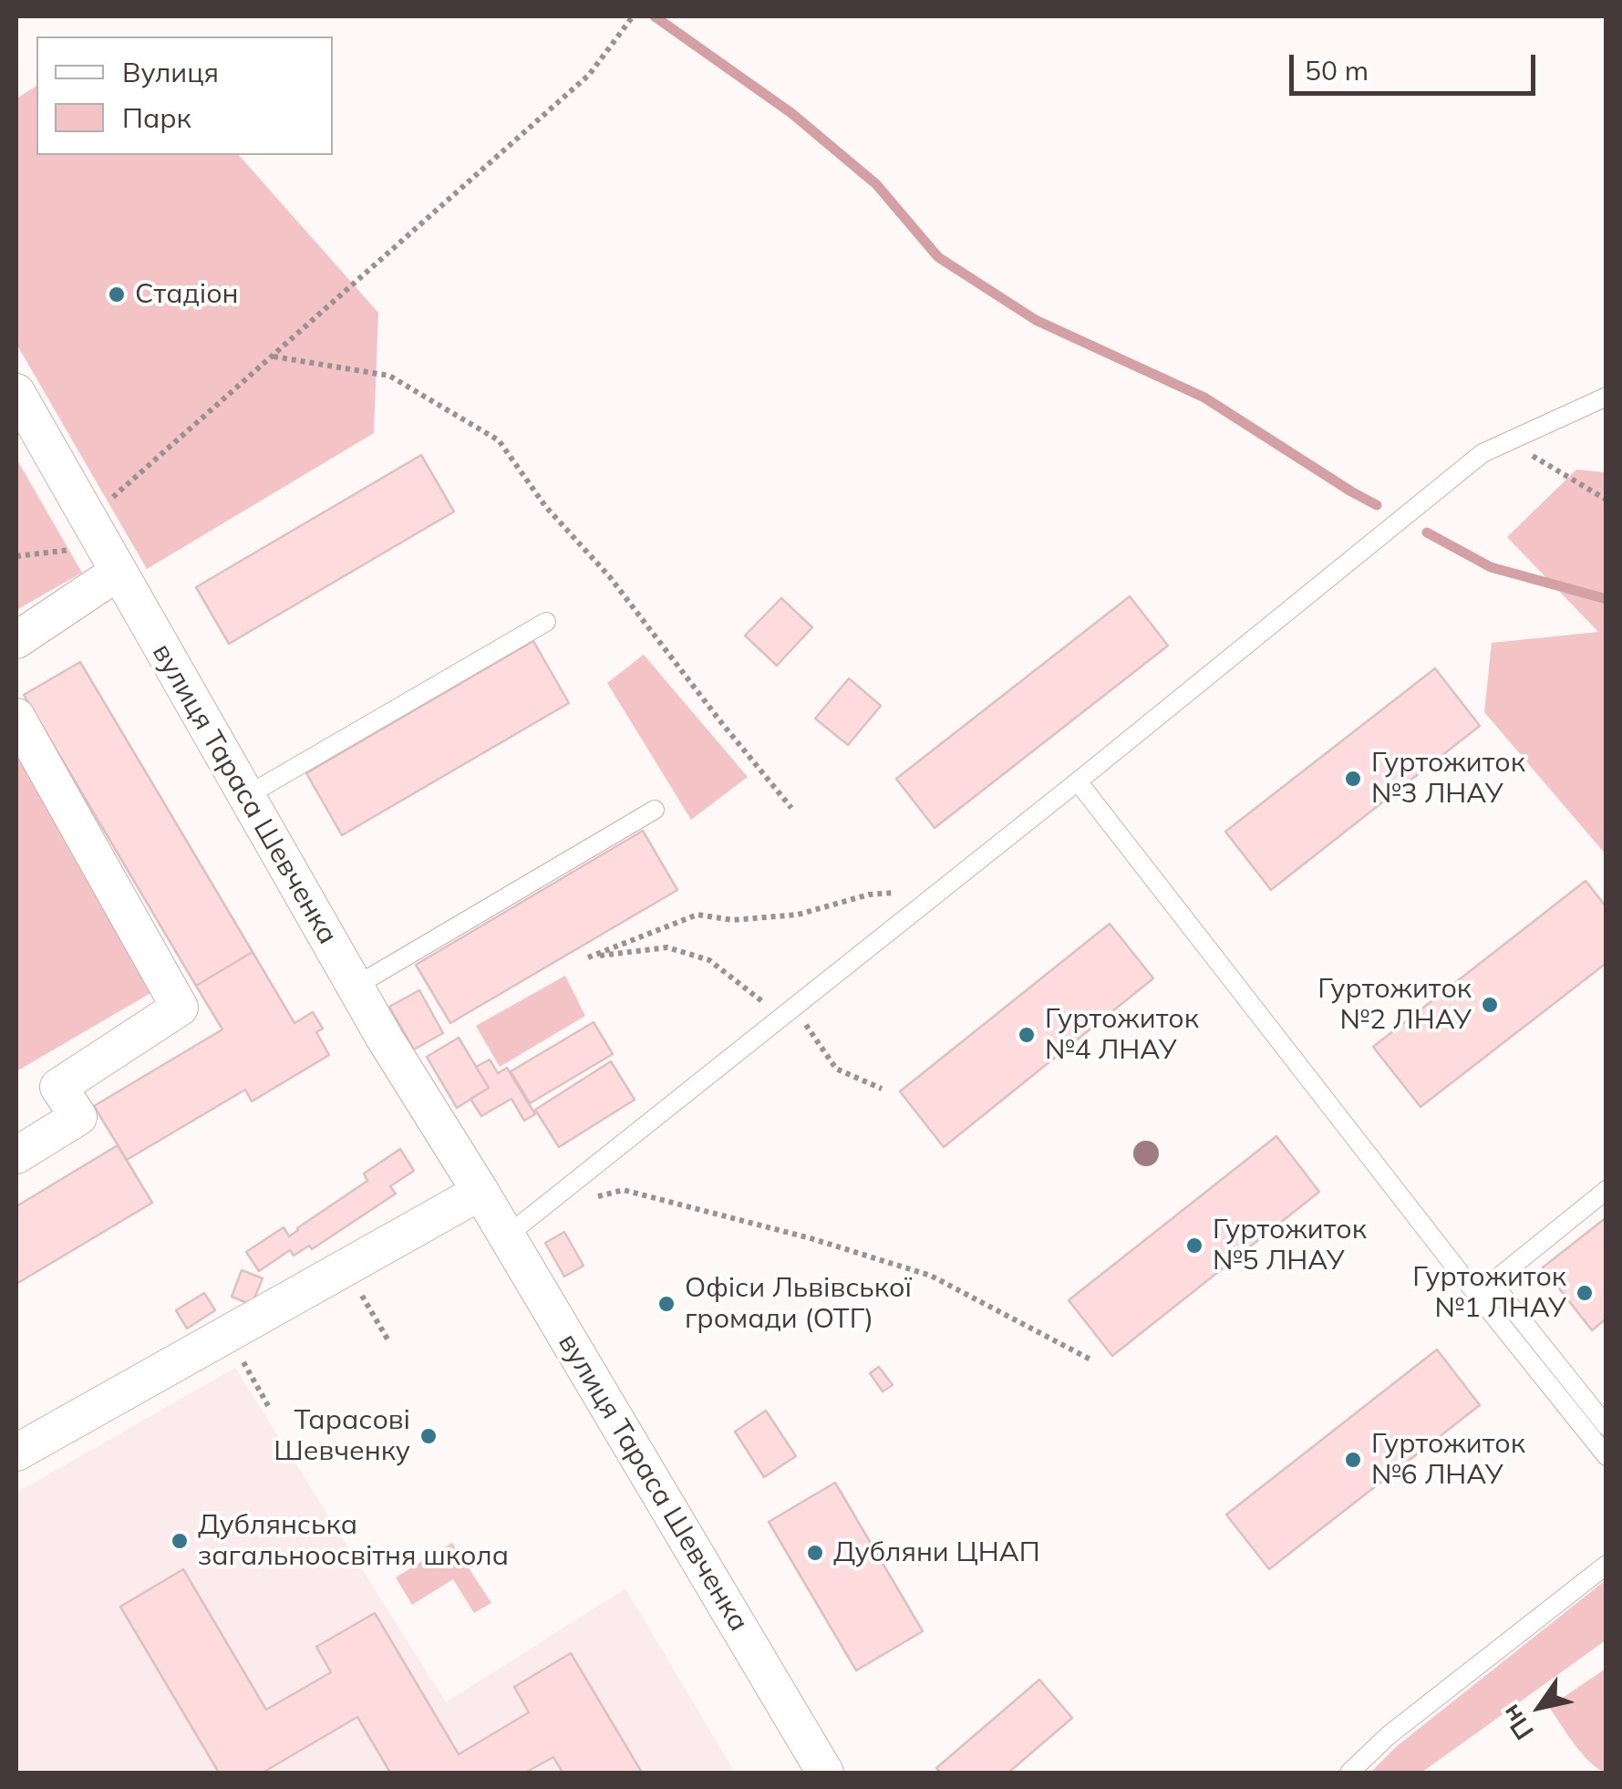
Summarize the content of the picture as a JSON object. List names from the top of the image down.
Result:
{
  "streets": {
    "street": ["вулиця Тараса Шевченка"]
  },
  "places": [
    "Стадіон",
    "Гуртожиток №3 ЛНАУ",
    "Гуртожиток №2 ЛНАУ",
    "Гуртожиток №4 ЛНАУ",
    "Гуртожиток №5 ЛНАУ",
    "Гуртожиток №1 ЛНАУ",
    "Офіси Львівської громади (ОТГ)",
    "Тарасові Шевченку",
    "Гуртожиток №6 ЛНАУ",
    "Дублянська загальноосвітня школа",
    "Дубляни ЦНАП"
  ],
  "legend": ["Вулиця", "Парк"],
  "scale_bar": "50 m",
  "north": "bottom left"
}
